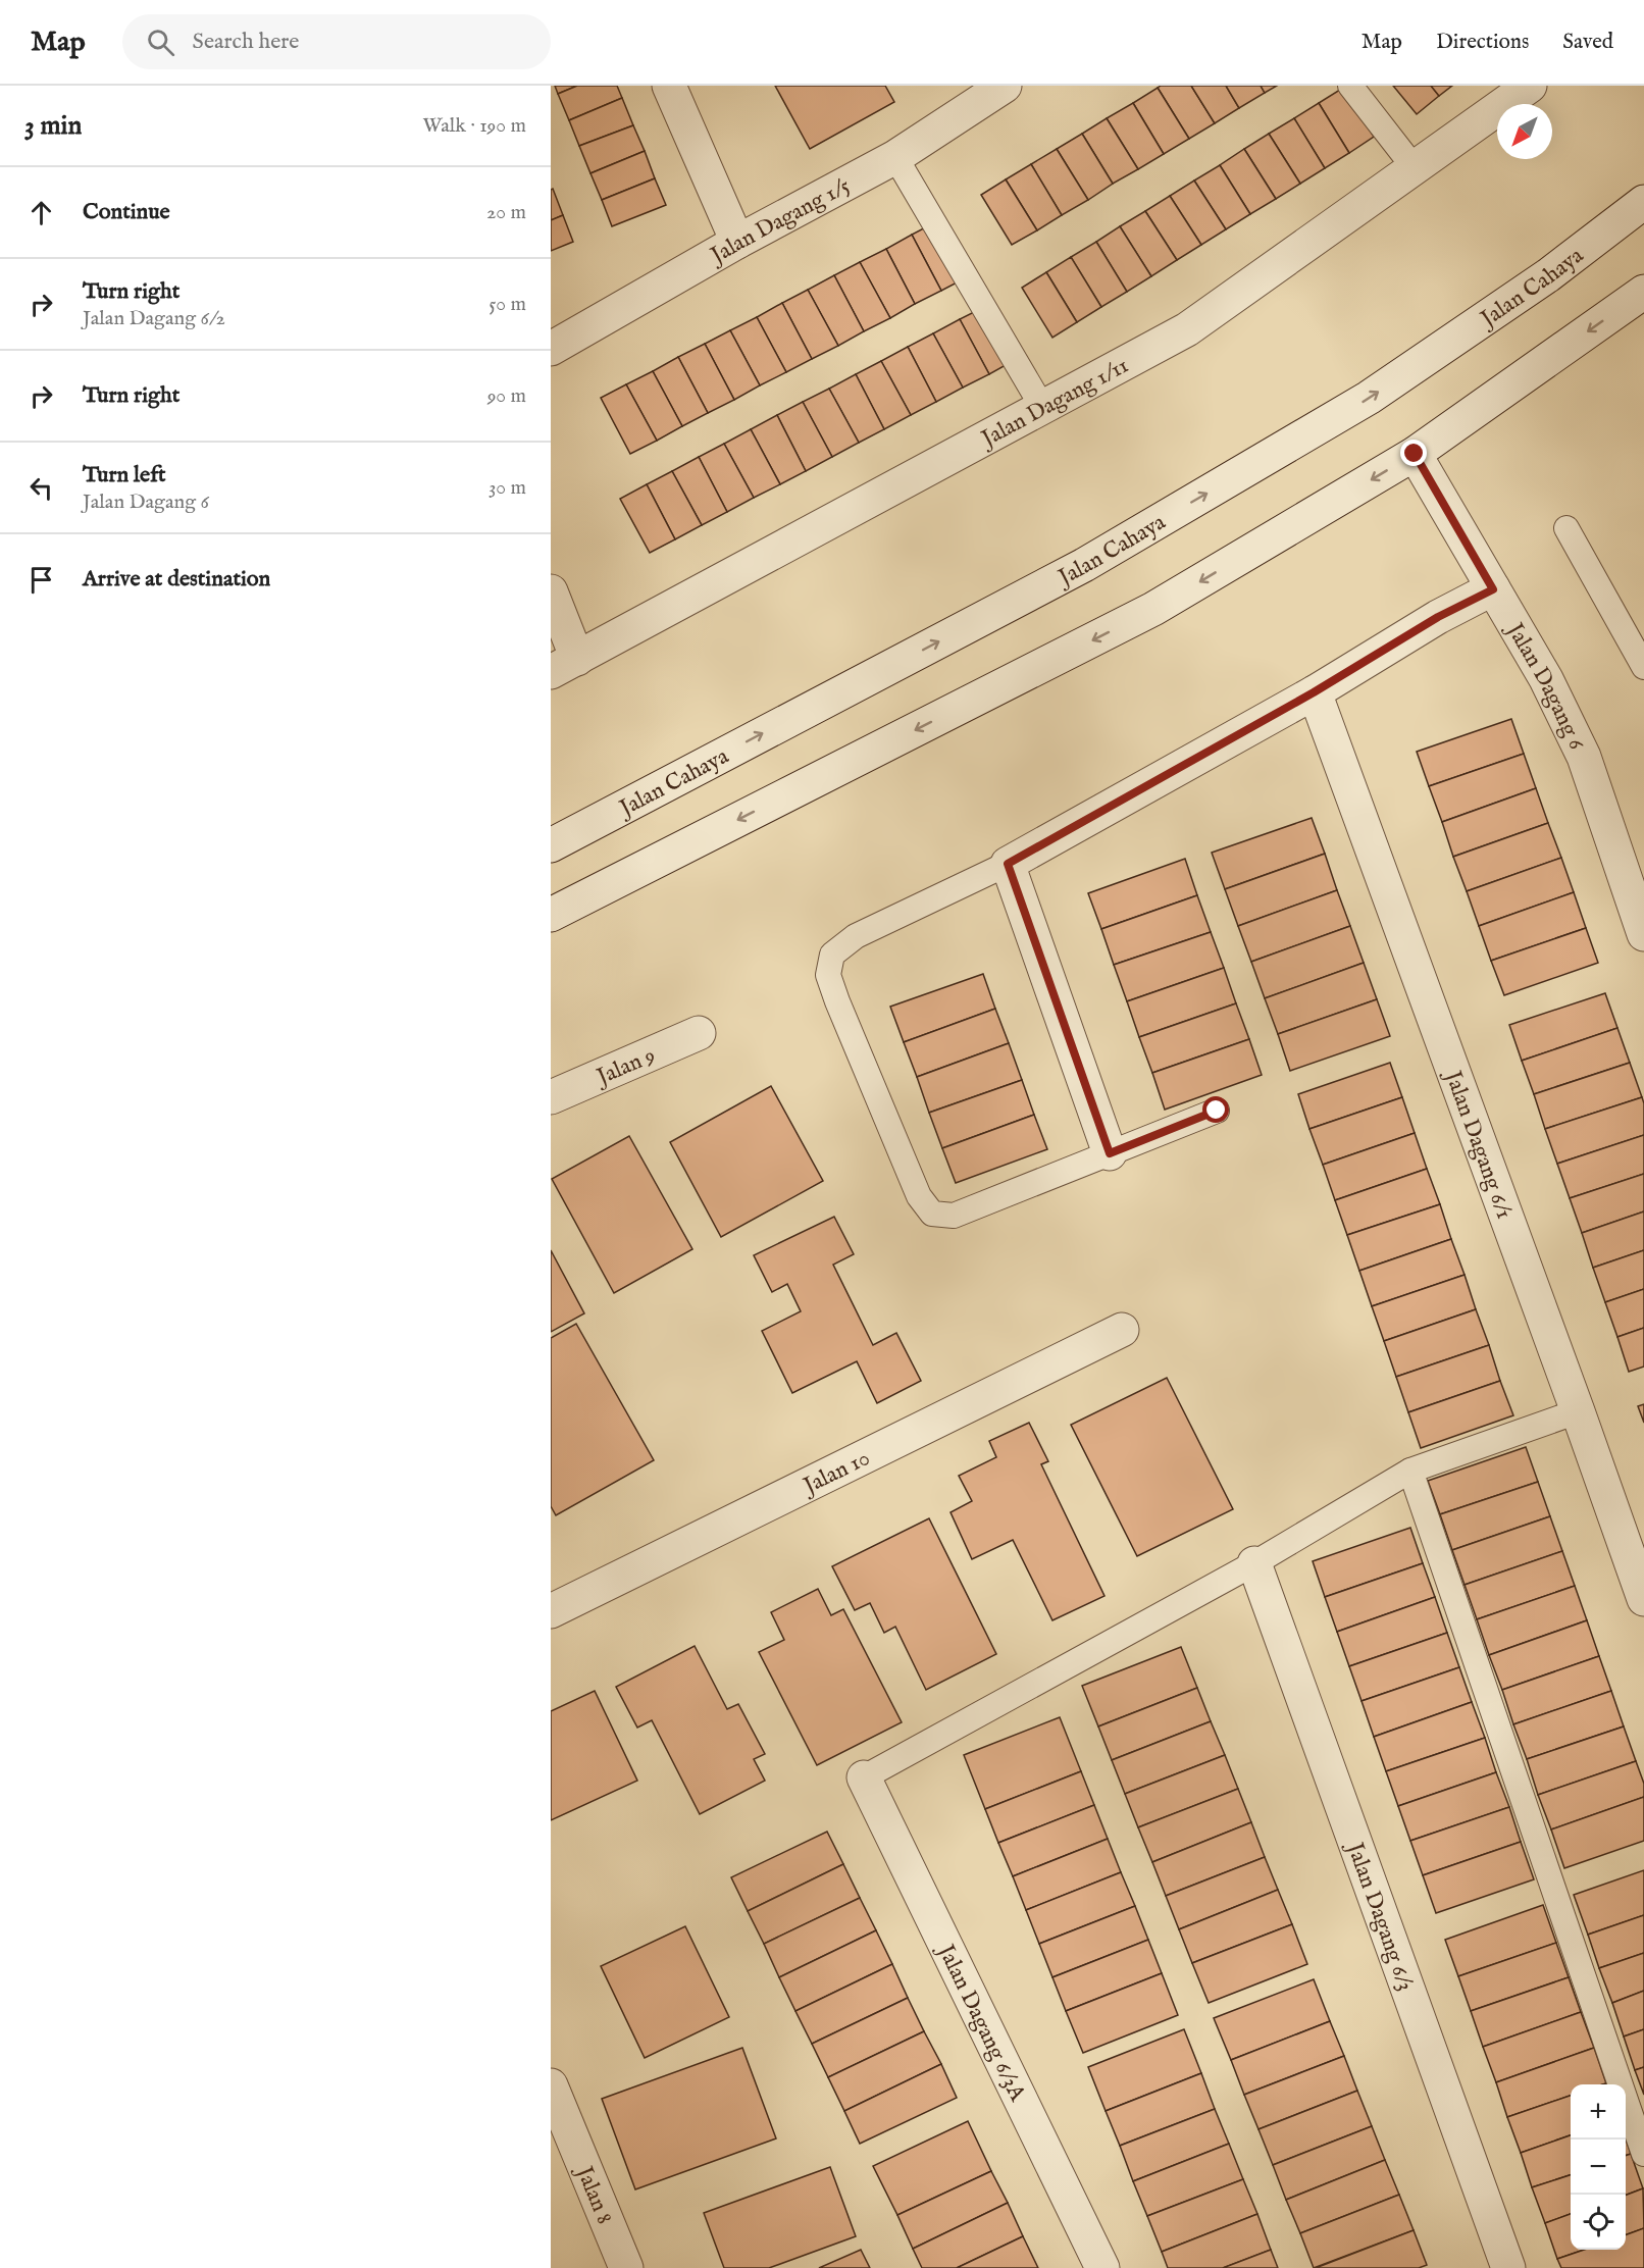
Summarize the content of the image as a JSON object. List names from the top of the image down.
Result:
{
  "streets": {
    "street": [
      "Jalan Dagang 1/5",
      "Jalan Cahaya",
      "Jalan Dagang 1/11",
      "Jalan Dagang 6",
      "Jalan 9",
      "Jalan Dagang 6/1",
      "Jalan 10",
      "Jalan Dagang 6/3",
      "Jalan Dagang 6/3A",
      "Jalan 8"
    ]
  },
  "north": "bottom left",
  "page": {
    "header": "Map",
    "search": "Search here",
    "nav": ["Map", "Directions", "Saved"],
    "heading": ["3 min", "Walk · 190 m"],
    "list": [
      ["Continue", "20 m"],
      ["Turn right", "Jalan Dagang 6/2", "50 m"],
      ["Turn right", "90 m"],
      ["Turn left", "Jalan Dagang 6", "30 m"],
      "Arrive at destination"
    ],
    "map_buttons": ["+", "−"]
  }
}
